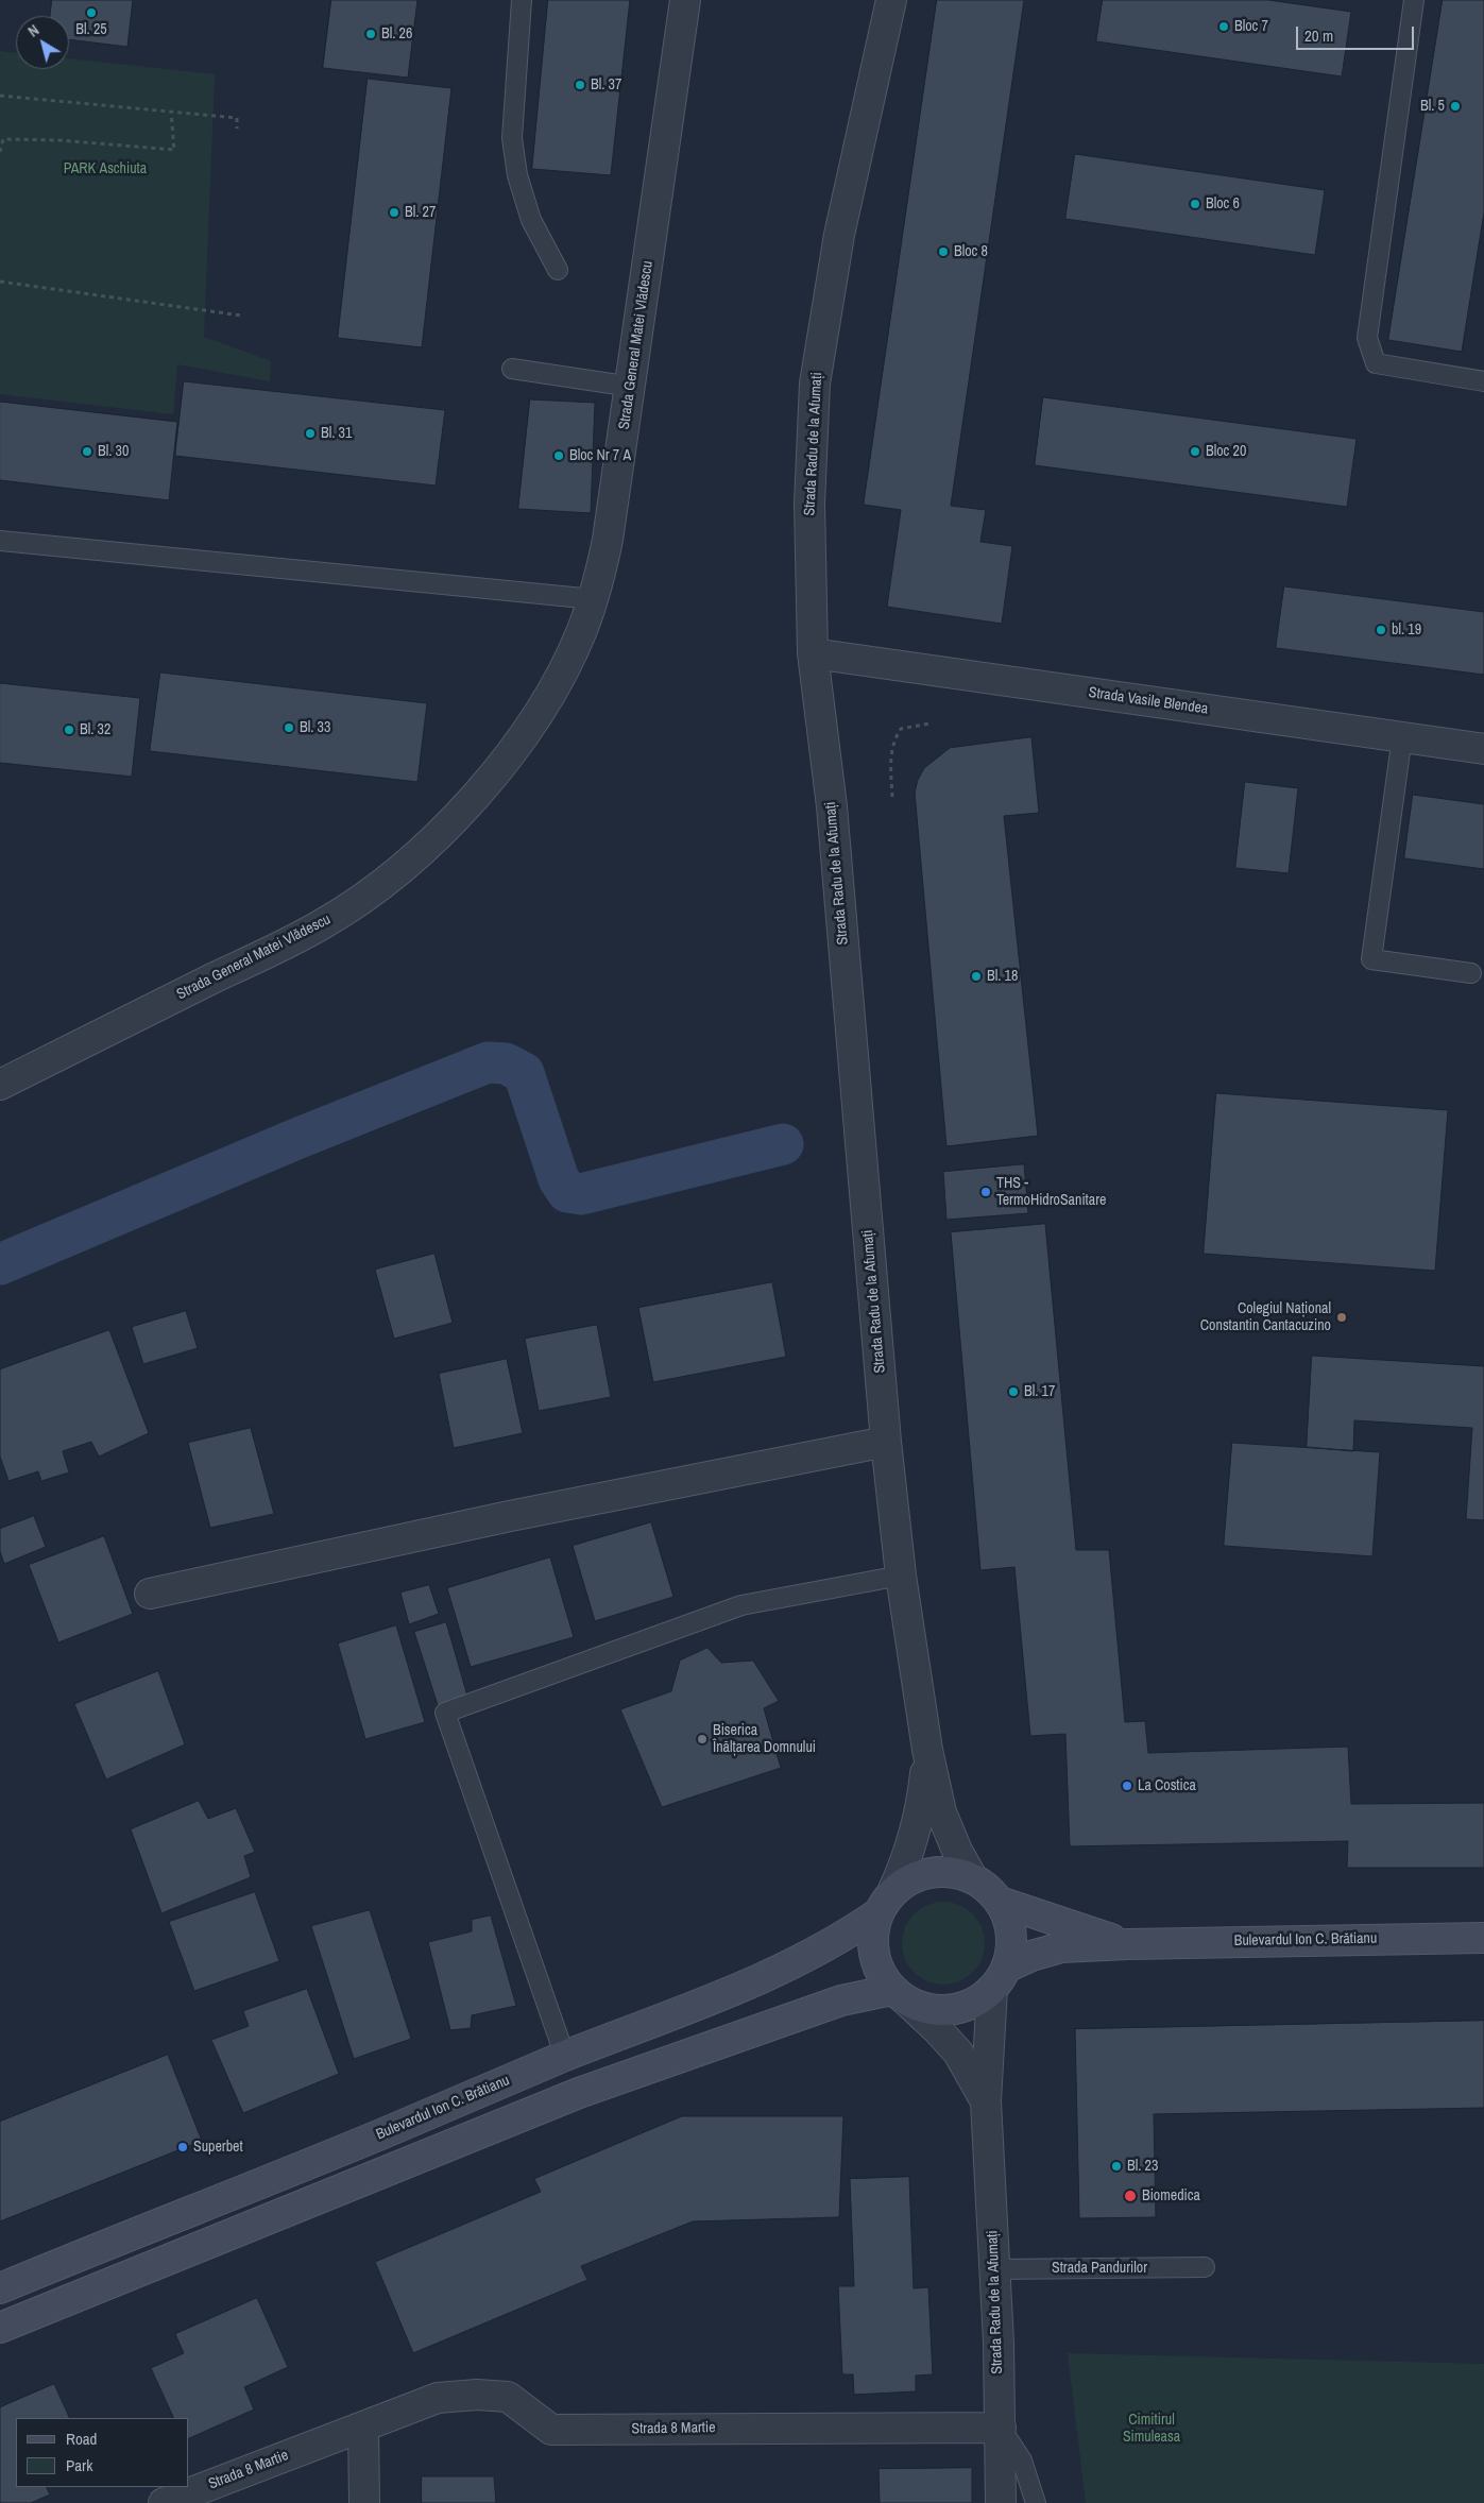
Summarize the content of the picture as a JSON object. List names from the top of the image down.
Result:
{
  "streets": {
    "main road": ["Bulevardul Ion C. Brătianu"],
    "street": [
      "Strada General Matei Vlădescu",
      "Strada Radu de la Afumați",
      "Strada Vasile Blendea",
      "Strada 8 Martie"
    ],
    "lane": ["Strada Pandurilor"]
  },
  "crossings": [
    ["Strada Radu de la Afumați", "Strada Vasile Blendea"],
    ["Strada Radu de la Afumați", "Bulevardul Ion C. Brătianu"],
    ["Strada Radu de la Afumați", "Strada Pandurilor"],
    ["Strada Radu de la Afumați", "Strada 8 Martie"]
  ],
  "parks": ["PARK Aschiuta", "Cimitirul Simuleasa"],
  "places": [
    "Bl. 25",
    "Bloc 7",
    "Bl. 26",
    "Bl. 37",
    "Bl. 5",
    "Bloc 6",
    "Bl. 27",
    "Bloc 8",
    "Bl. 31",
    "Bl. 30",
    "Bloc 20",
    "Bloc Nr 7 A",
    "bl. 19",
    "Bl. 33",
    "Bl. 32",
    "Bl. 18",
    "THS - TermoHidroSanitare",
    "Colegiul Național Constantin Cantacuzino",
    "Bl. 17",
    "Biserica Înălțarea Domnului",
    "La Costica",
    "Superbet",
    "Bl. 23",
    "Biomedica"
  ],
  "legend": ["Road", "Park"],
  "scale_bar": "20 m",
  "north": "top left"
}
